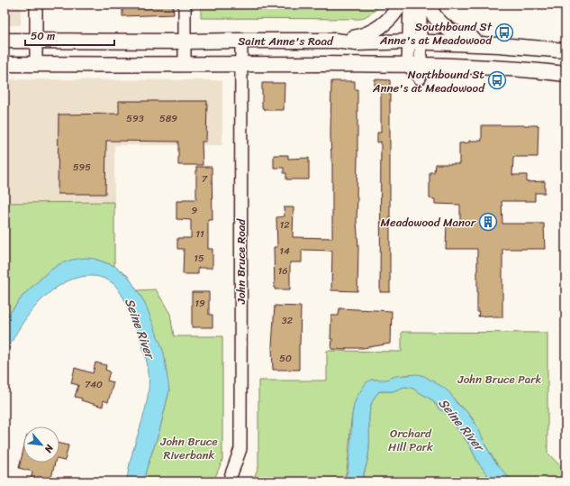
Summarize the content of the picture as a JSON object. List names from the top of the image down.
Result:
{
  "streets": {
    "main road": ["Saint Anne's Road"],
    "street": ["John Bruce Road"]
  },
  "crossings": [
    ["Saint Anne's Road", "John Bruce Road"]
  ],
  "water": ["Seine River"],
  "parks": ["John Bruce Park", "Orchard Hill Park", "John Bruce Riverbank"],
  "places": {
    "bus stop": ["Southbound St Anne's at Meadowood", "Northbound St Anne's at Meadowood"],
    "building": ["Meadowood Manor"]
  },
  "house_numbers": [
    "593",
    "589",
    "595",
    "7",
    "9",
    "12",
    "11",
    "14",
    "15",
    "16",
    "19",
    "32",
    "50",
    "740"
  ],
  "scale_bar": "50 m",
  "north": "bottom right"
}
